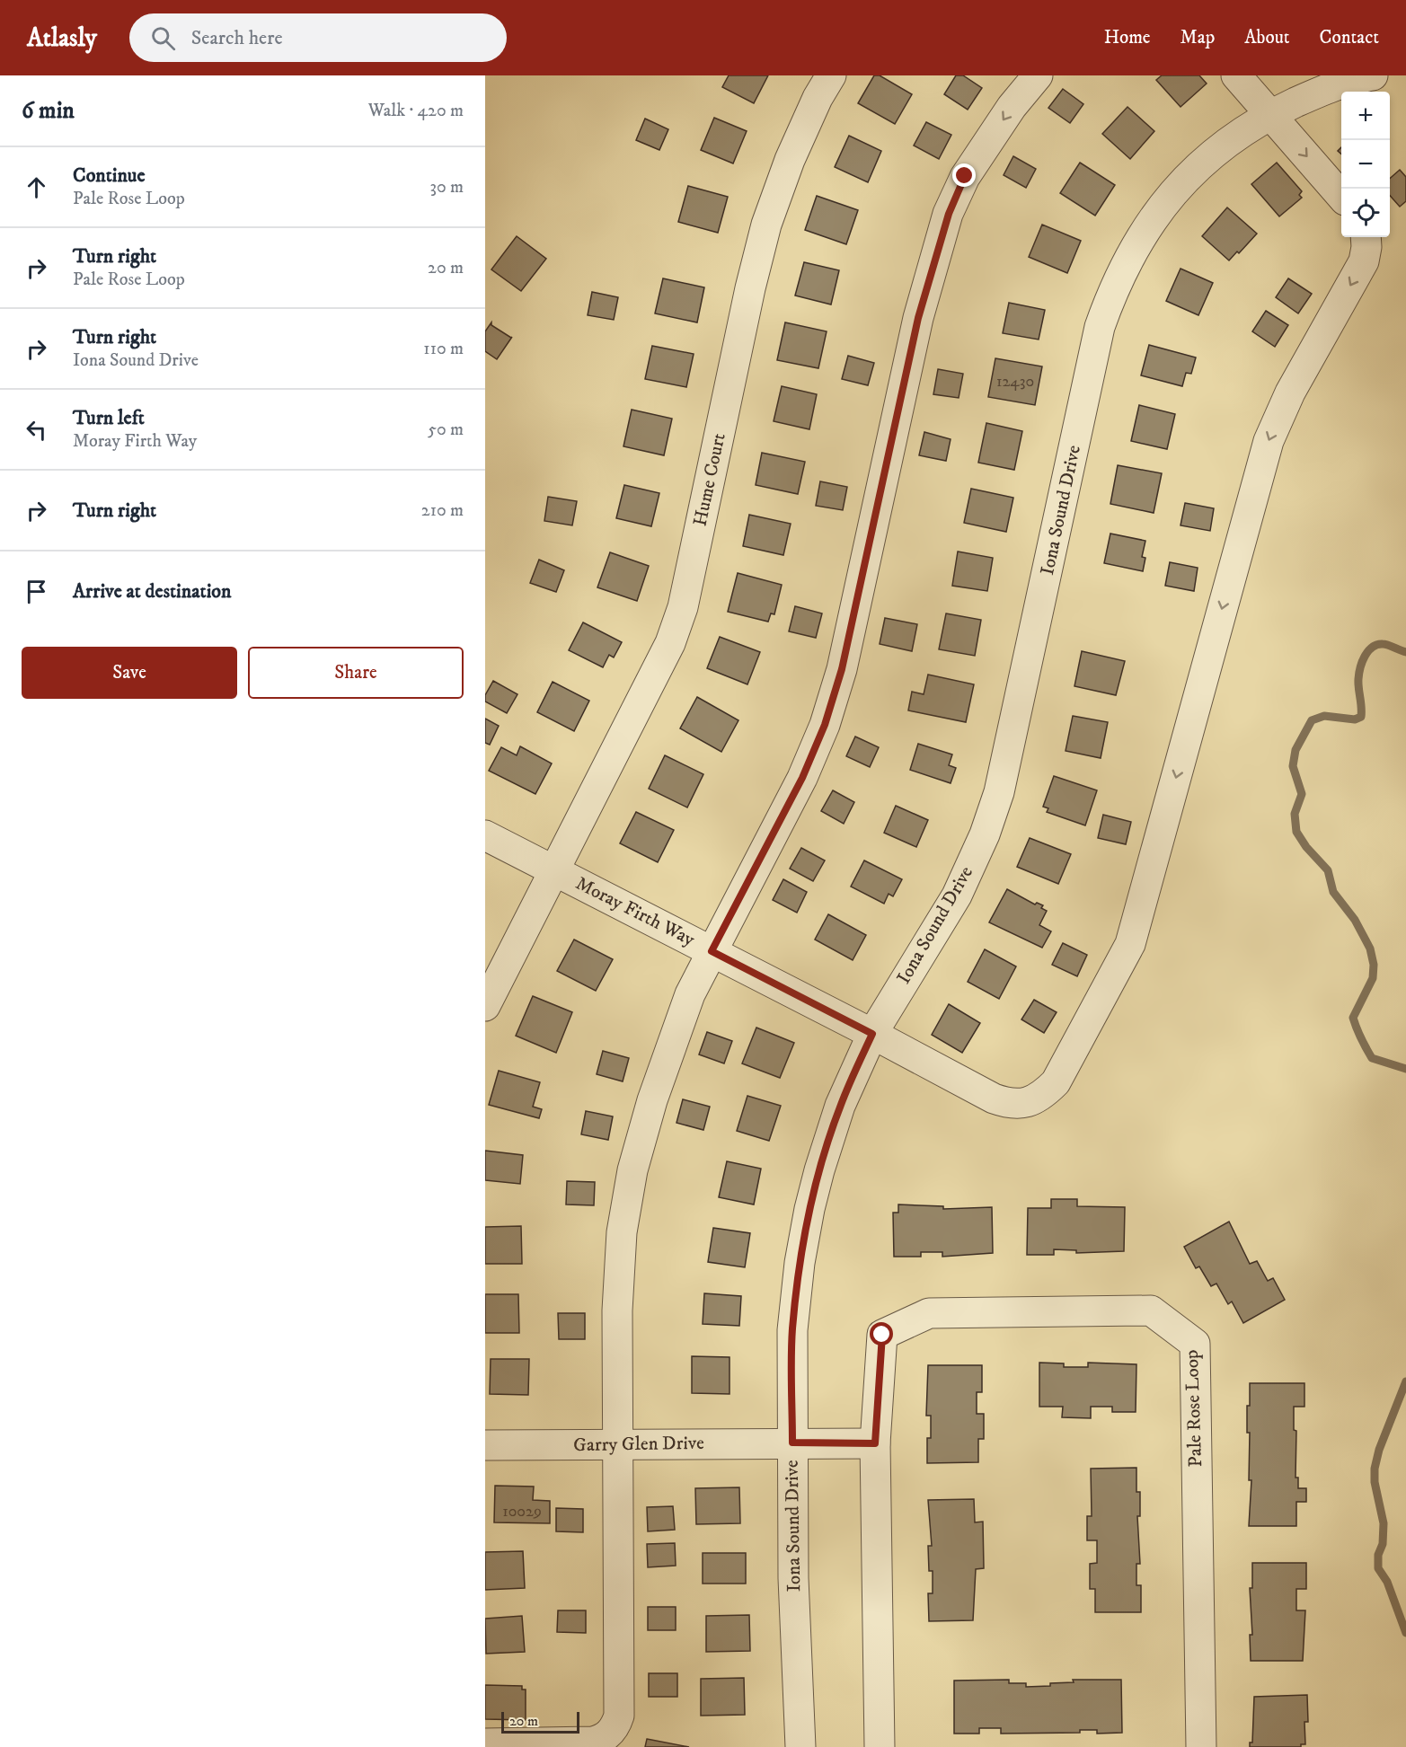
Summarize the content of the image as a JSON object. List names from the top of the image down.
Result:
{
  "streets": {
    "street": [
      "Hume Court",
      "Iona Sound Drive",
      "Moray Firth Way",
      "Pale Rose Loop",
      "Garry Glen Drive"
    ]
  },
  "crossings": [
    ["Hume Court", "Moray Firth Way"],
    ["Iona Sound Drive", "Moray Firth Way"],
    ["Iona Sound Drive", "Garry Glen Drive"]
  ],
  "one_way": ["Moray Firth Way"],
  "house_numbers": ["12430", "10029"],
  "scale_bar": "20 m",
  "page": {
    "header": "Atlasly",
    "search": "Search here",
    "nav": [
      "Home",
      "Map",
      "About",
      "Contact"
    ],
    "heading": ["6 min", "Walk · 420 m"],
    "map_buttons": ["+", "−"],
    "list": [
      ["Continue", "Pale Rose Loop", "30 m"],
      ["Turn right", "Pale Rose Loop", "20 m"],
      ["Turn right", "Iona Sound Drive", "110 m"],
      ["Turn left", "Moray Firth Way", "50 m"],
      ["Turn right", "210 m"],
      "Arrive at destination"
    ],
    "buttons": ["Save", "Share"],
    "scale": "20 m"
  }
}
